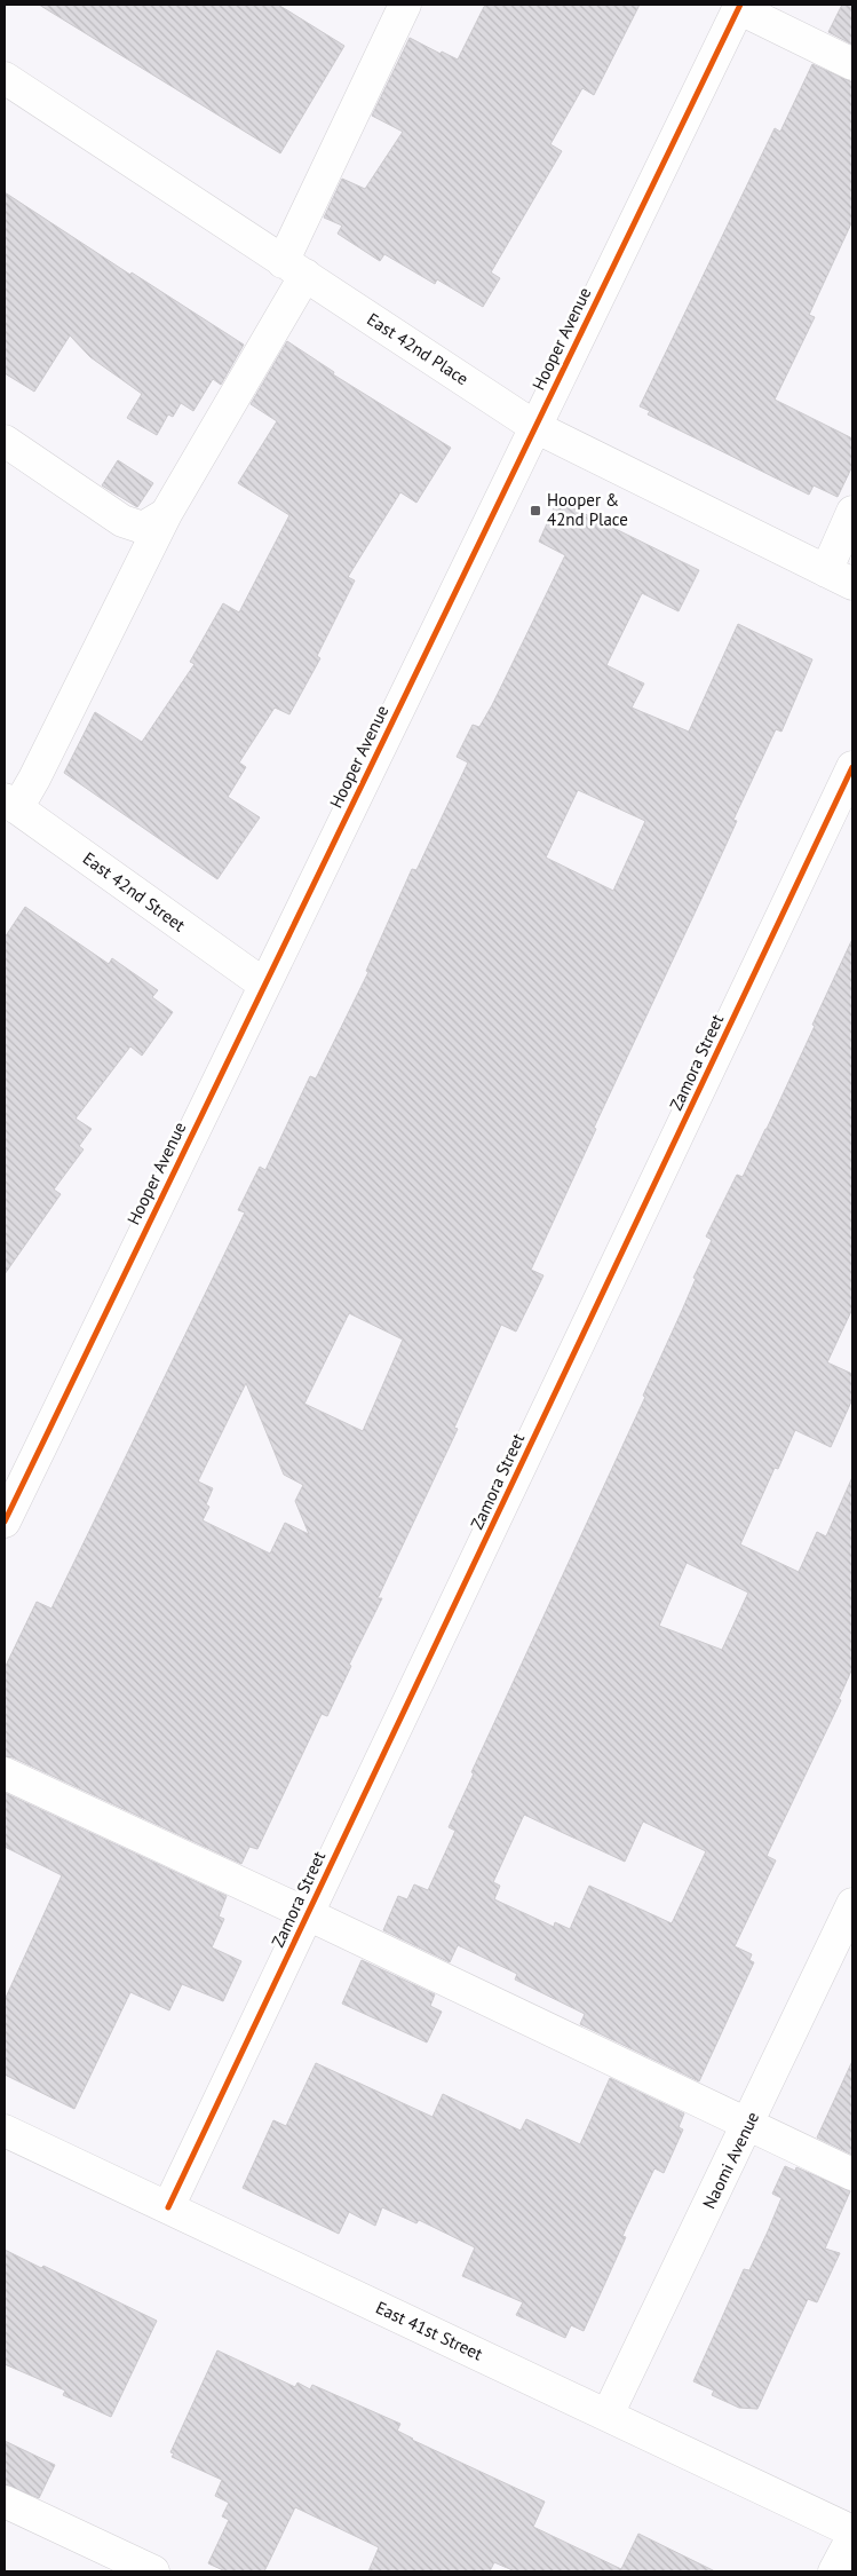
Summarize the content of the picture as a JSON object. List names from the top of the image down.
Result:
{
  "streets": {
    "street": [
      "Hooper Avenue",
      "East 42nd Place",
      "East 42nd Street",
      "Zamora Street",
      "Naomi Avenue",
      "East 41st Street"
    ]
  },
  "crossings": [
    ["Hooper Avenue", "East 42nd Place"],
    ["Hooper Avenue", "East 42nd Street"],
    ["Zamora Street", "East 41st Street"],
    ["Naomi Avenue", "East 41st Street"]
  ],
  "places": {
    "transit": ["Hooper & 42nd Place"]
  }
}
